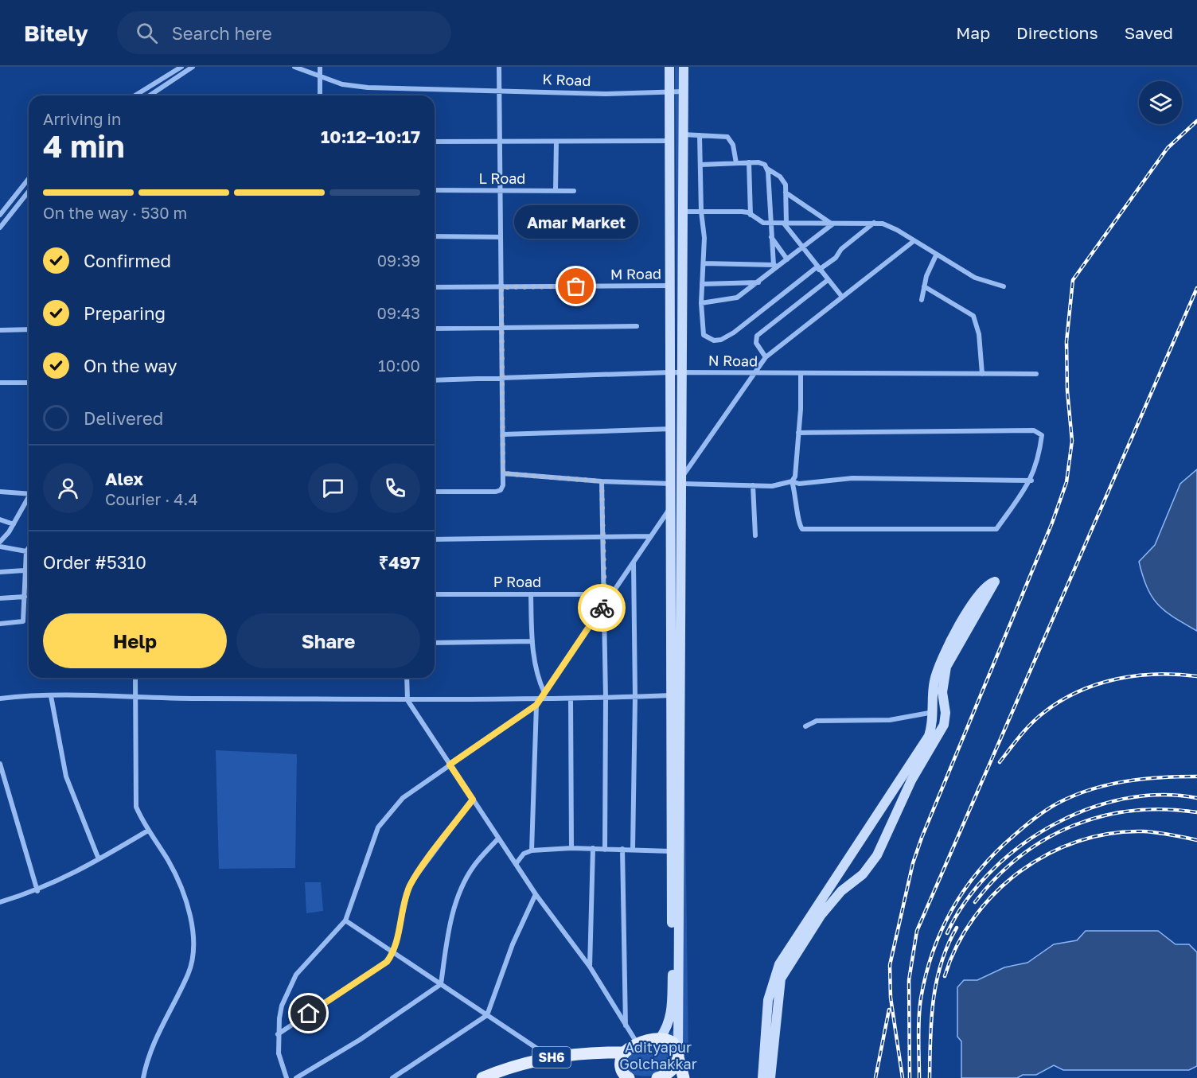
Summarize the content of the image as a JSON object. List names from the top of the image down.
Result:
{
  "streets": {
    "main road": ["SH6"],
    "street": [
      "K Road",
      "L Road",
      "M Road",
      "N Road",
      "P Road"
    ]
  },
  "parks": ["Adityapur Golchakkar"],
  "places": ["Amar Market"],
  "page": {
    "header": "Bitely",
    "search": "Search here",
    "nav": ["Map", "Directions", "Saved"],
    "heading": ["4 min", "Arriving in", "10:12–10:17"],
    "panel": [
      "Alex",
      "Courier · 4.4",
      "Order #5310",
      "₹497"
    ],
    "bar": "On the way · 530 m",
    "bubble": "Amar Market",
    "list": [
      ["Confirmed", "09:39"],
      ["Preparing", "09:43"],
      ["On the way", "10:00"],
      "Delivered"
    ],
    "buttons": ["Help", "Share"]
  }
}
